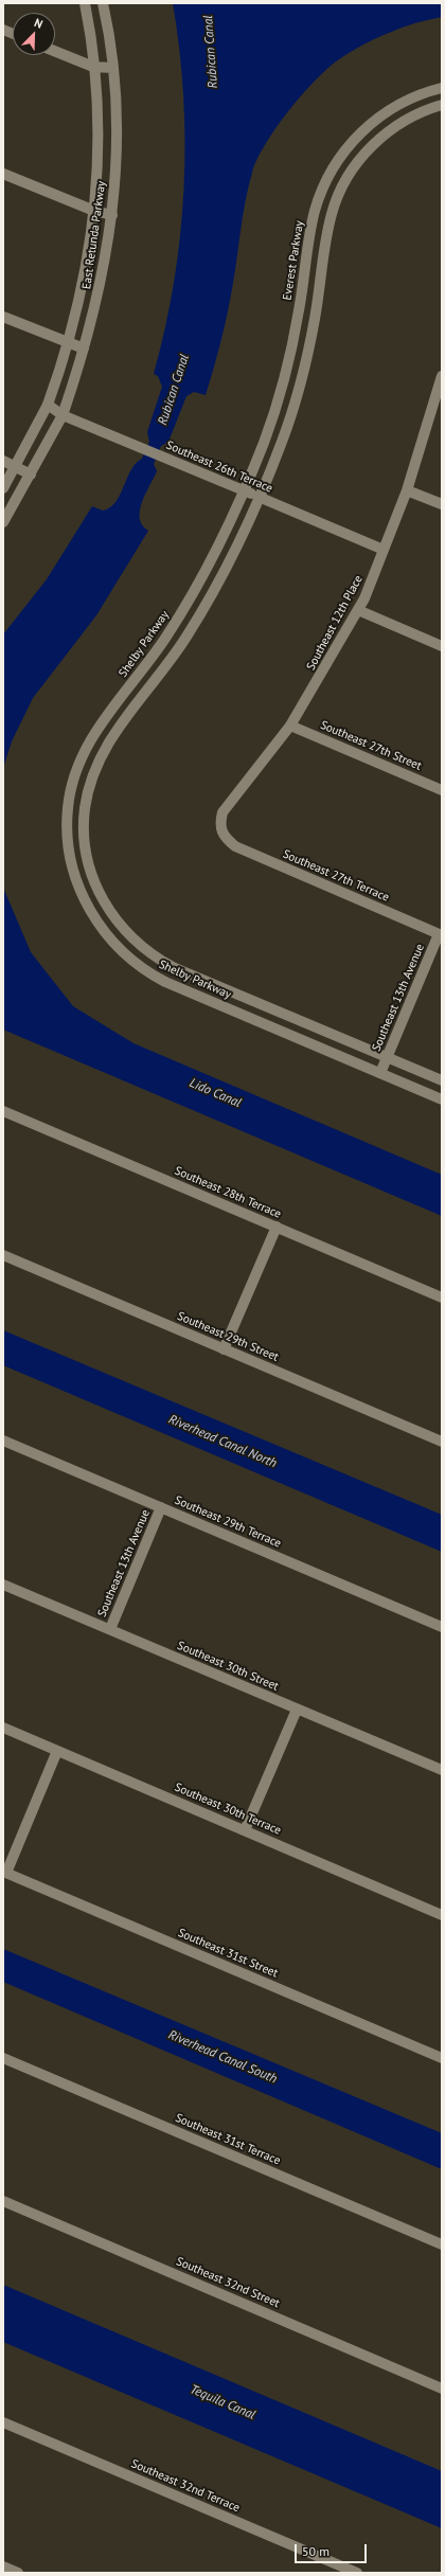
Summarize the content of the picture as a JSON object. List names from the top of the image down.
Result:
{
  "streets": {
    "street": [
      "East Retunda Parkway",
      "Everest Parkway",
      "Southeast 26th Terrace",
      "Southeast 12th Place",
      "Shelby Parkway",
      "Southeast 27th Street",
      "Southeast 27th Terrace",
      "Southeast 13th Avenue",
      "Southeast 28th Terrace",
      "Southeast 29th Street",
      "Southeast 29th Terrace",
      "Southeast 30th Street",
      "Southeast 30th Terrace",
      "Southeast 31st Street",
      "Southeast 31st Terrace",
      "Southeast 32nd Street",
      "Southeast 32nd Terrace"
    ]
  },
  "crossings": [
    ["East Retunda Parkway", "Southeast 26th Terrace"],
    ["Everest Parkway", "Southeast 26th Terrace"],
    ["Everest Parkway", "Shelby Parkway"],
    ["Southeast 26th Terrace", "Southeast 12th Place"],
    ["Southeast 26th Terrace", "Shelby Parkway"],
    ["Southeast 12th Place", "Southeast 27th Street"],
    ["Southeast 12th Place", "Southeast 27th Terrace"],
    ["Shelby Parkway", "Southeast 13th Avenue"],
    ["Southeast 27th Terrace", "Southeast 13th Avenue"],
    ["Southeast 13th Avenue", "Southeast 29th Terrace"],
    ["Southeast 13th Avenue", "Southeast 30th Street"]
  ],
  "water": [
    "Rubican Canal",
    "Lido Canal",
    "Riverhead Canal North",
    "Riverhead Canal South",
    "Tequila Canal"
  ],
  "scale_bar": "50 m",
  "north": "top right"
}
